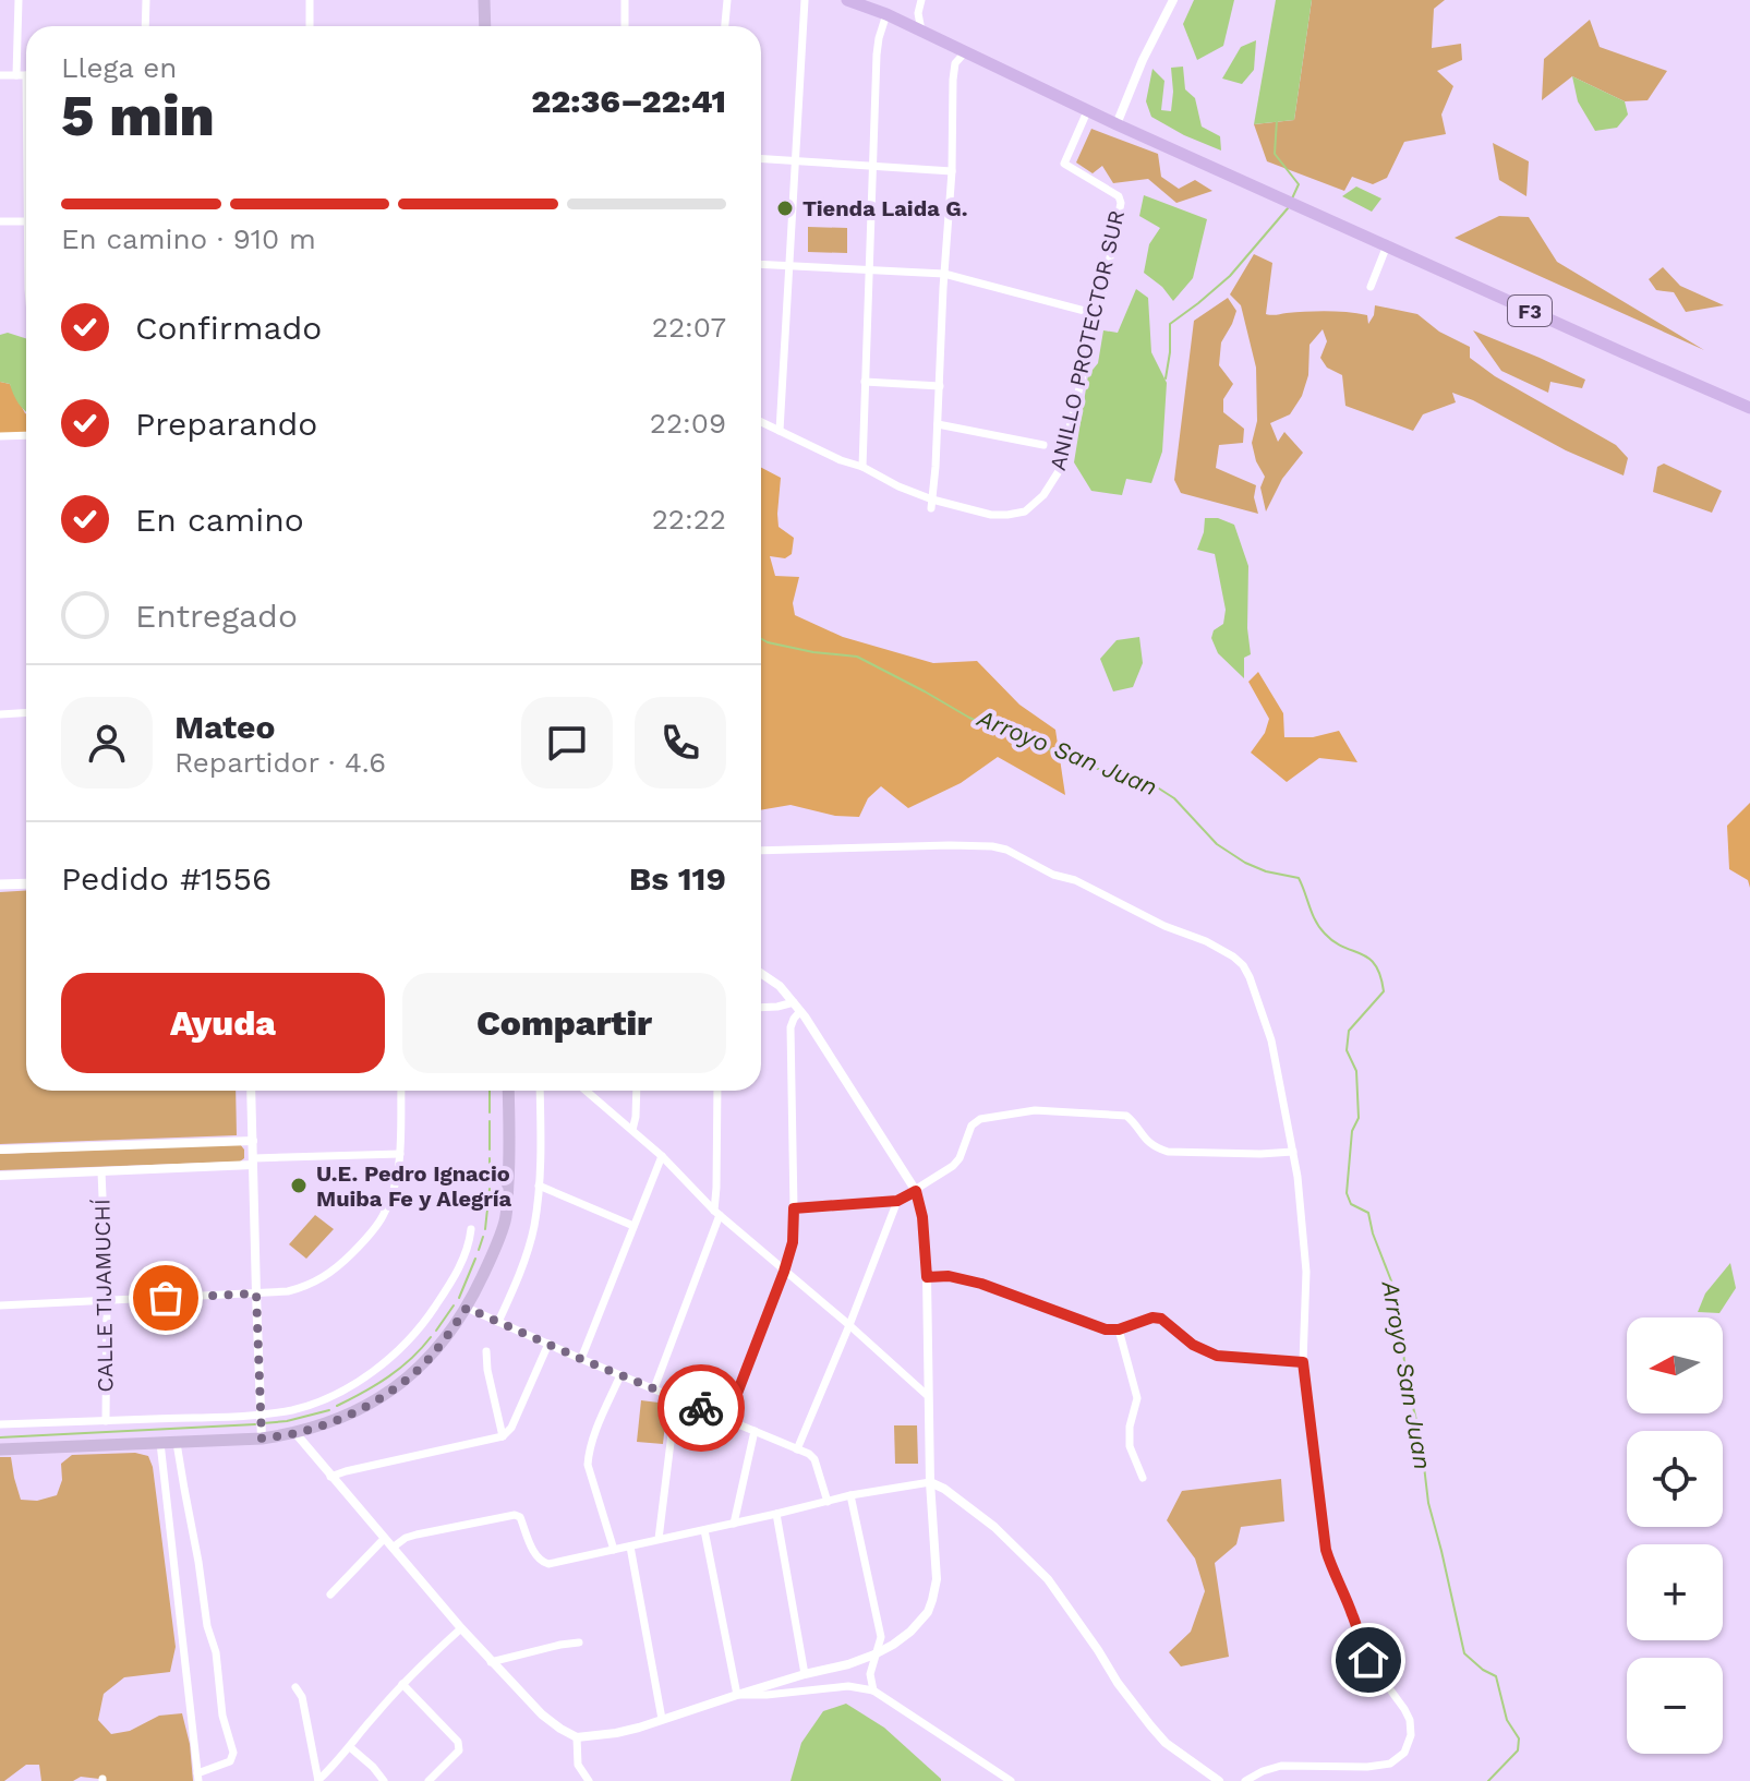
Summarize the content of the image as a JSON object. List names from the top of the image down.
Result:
{
  "streets": {
    "highway": ["F3"],
    "street": ["ANILLO PROTECTOR SUR", "CALLE TIJAMUCHÍ"]
  },
  "crossings": [
    ["F3", "ANILLO PROTECTOR SUR"]
  ],
  "water": ["Arroyo San Juan"],
  "places": ["Tienda Laida G.", "U.E. Pedro Ignacio Muiba Fe y Alegría"],
  "north": "left",
  "page": {
    "heading": ["5 min", "Llega en", "22:36–22:41"],
    "panel": [
      "Mateo",
      "Repartidor · 4.6",
      "Pedido #1556",
      "Bs 119"
    ],
    "bar": "En camino · 910 m",
    "list": [
      ["Confirmado", "22:07"],
      ["Preparando", "22:09"],
      ["En camino", "22:22"],
      "Entregado"
    ],
    "buttons": ["Ayuda", "Compartir"],
    "map_buttons": ["+", "−"]
  }
}
